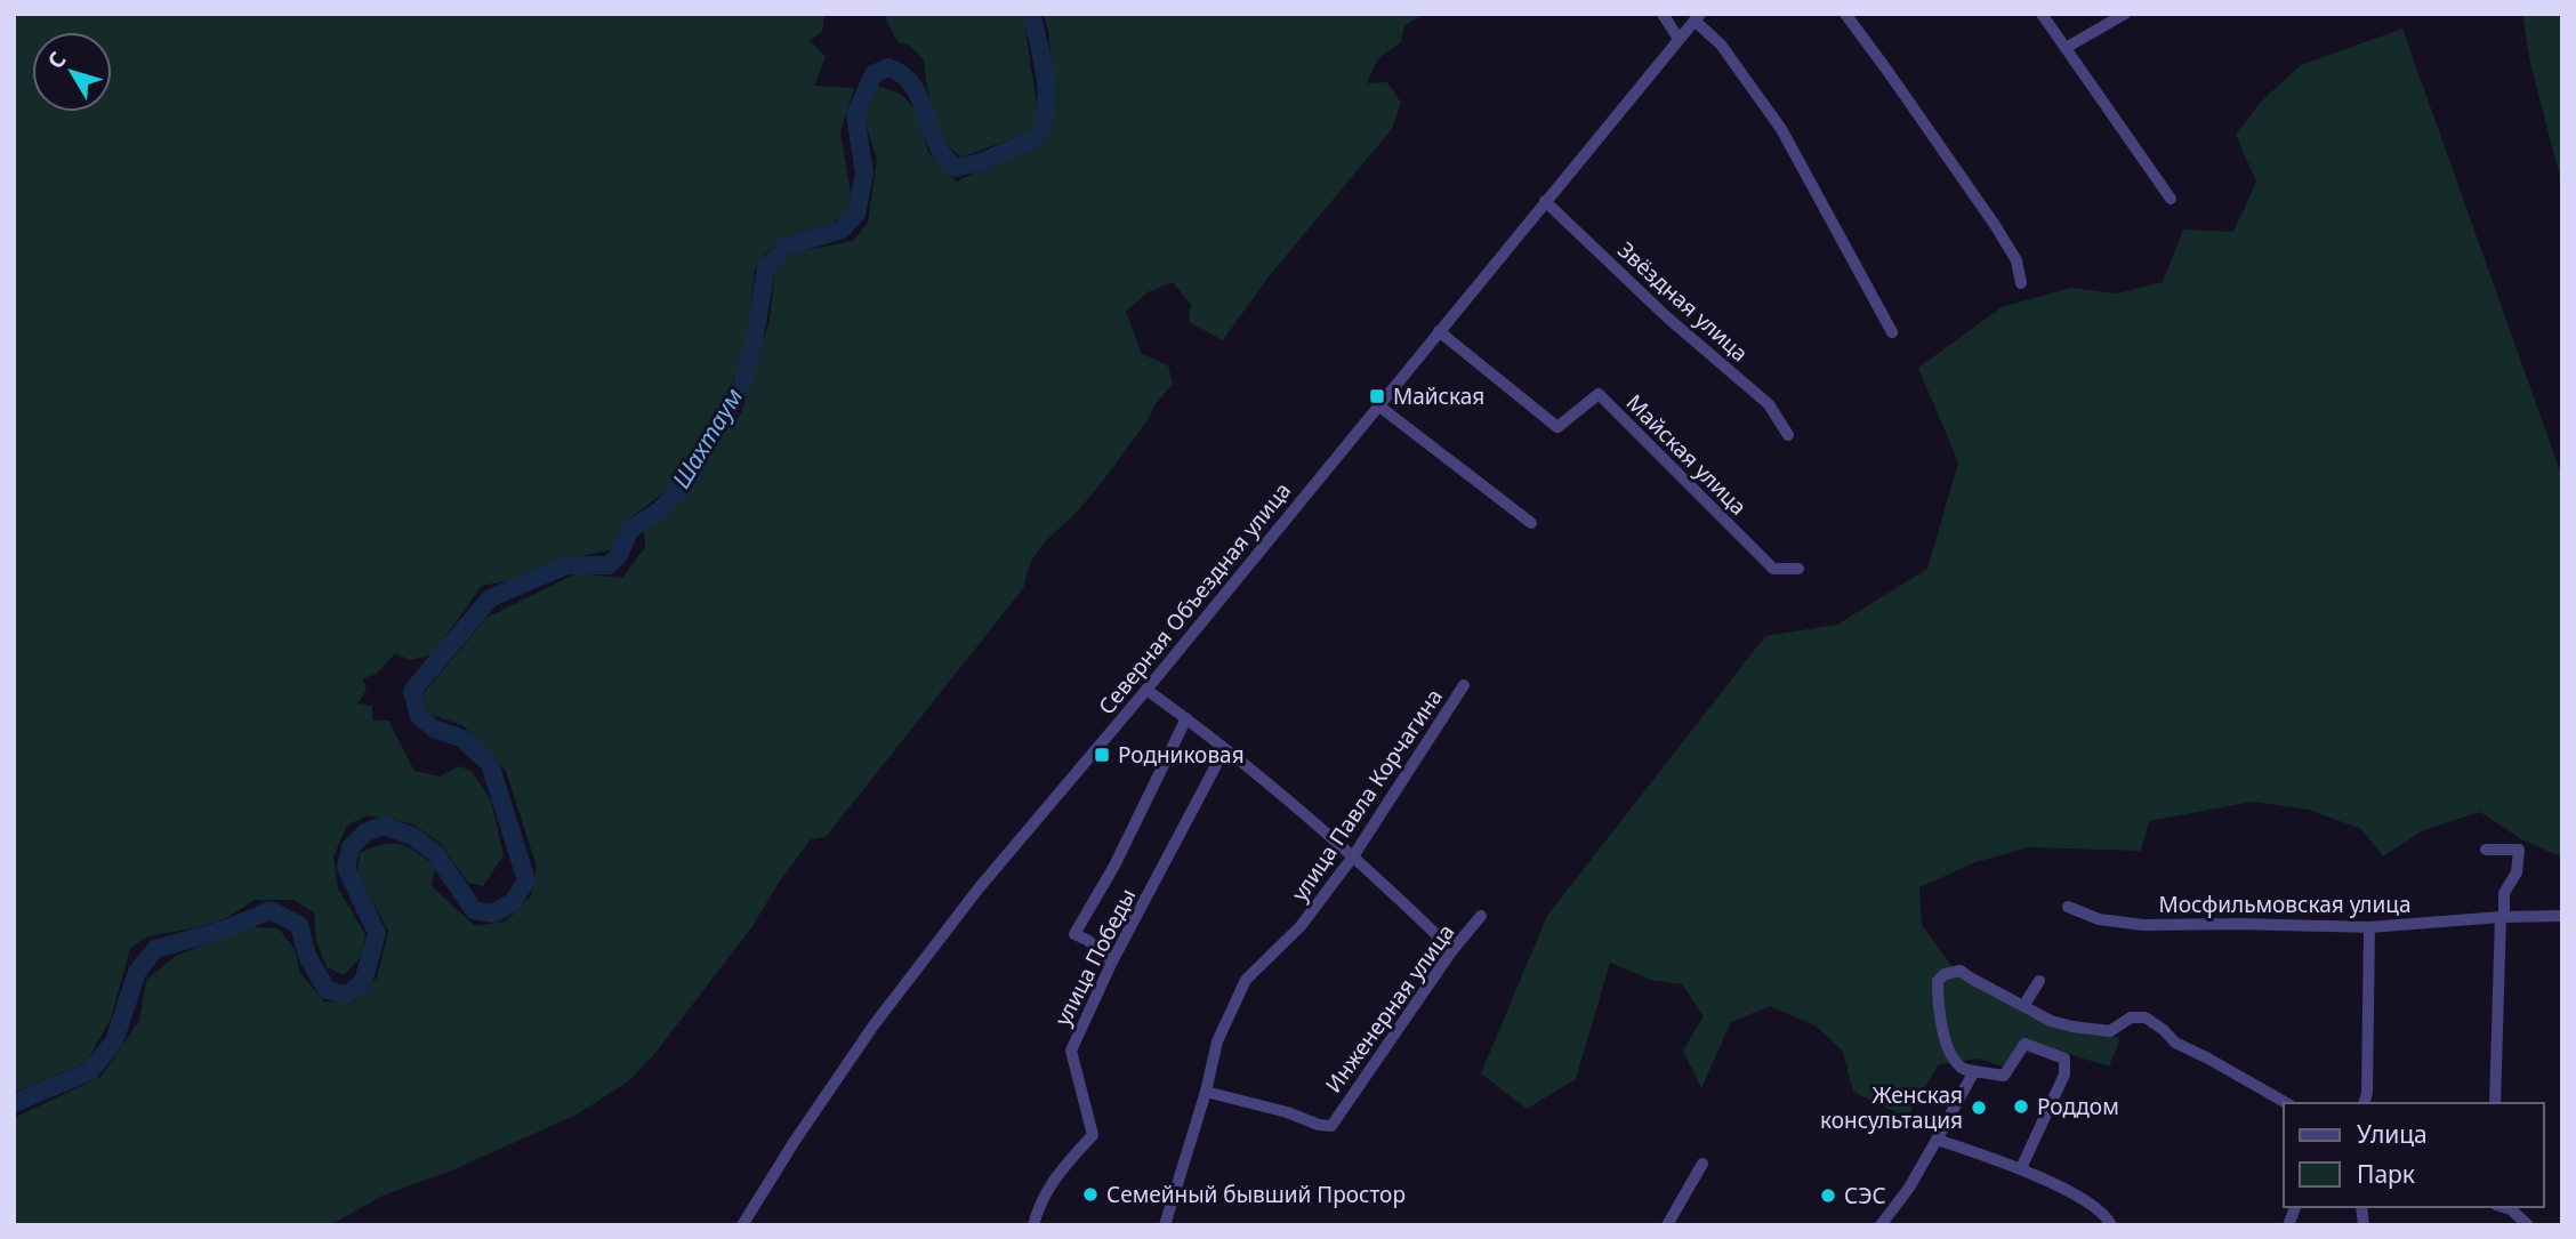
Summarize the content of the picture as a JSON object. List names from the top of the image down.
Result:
{
  "streets": {
    "street": [
      "Звёздная улица",
      "Майская улица",
      "Северная Объездная улица",
      "улица Павла Корчагина",
      "Мосфильмовская улица",
      "улица Победы",
      "Инженерная улица"
    ]
  },
  "crossings": [
    ["Звёздная улица", "Северная Объездная улица"],
    ["Майская улица", "Северная Объездная улица"],
    ["улица Павла Корчагина", "Инженерная улица"]
  ],
  "water": ["Шахтаум"],
  "places": {
    "transit": ["Майская", "Родниковая"],
    "other": [
      "Роддом",
      "Женская консультация",
      "Семейный бывший Простор",
      "СЭС"
    ]
  },
  "legend": ["Улица", "Парк"],
  "north": "top left"
}
